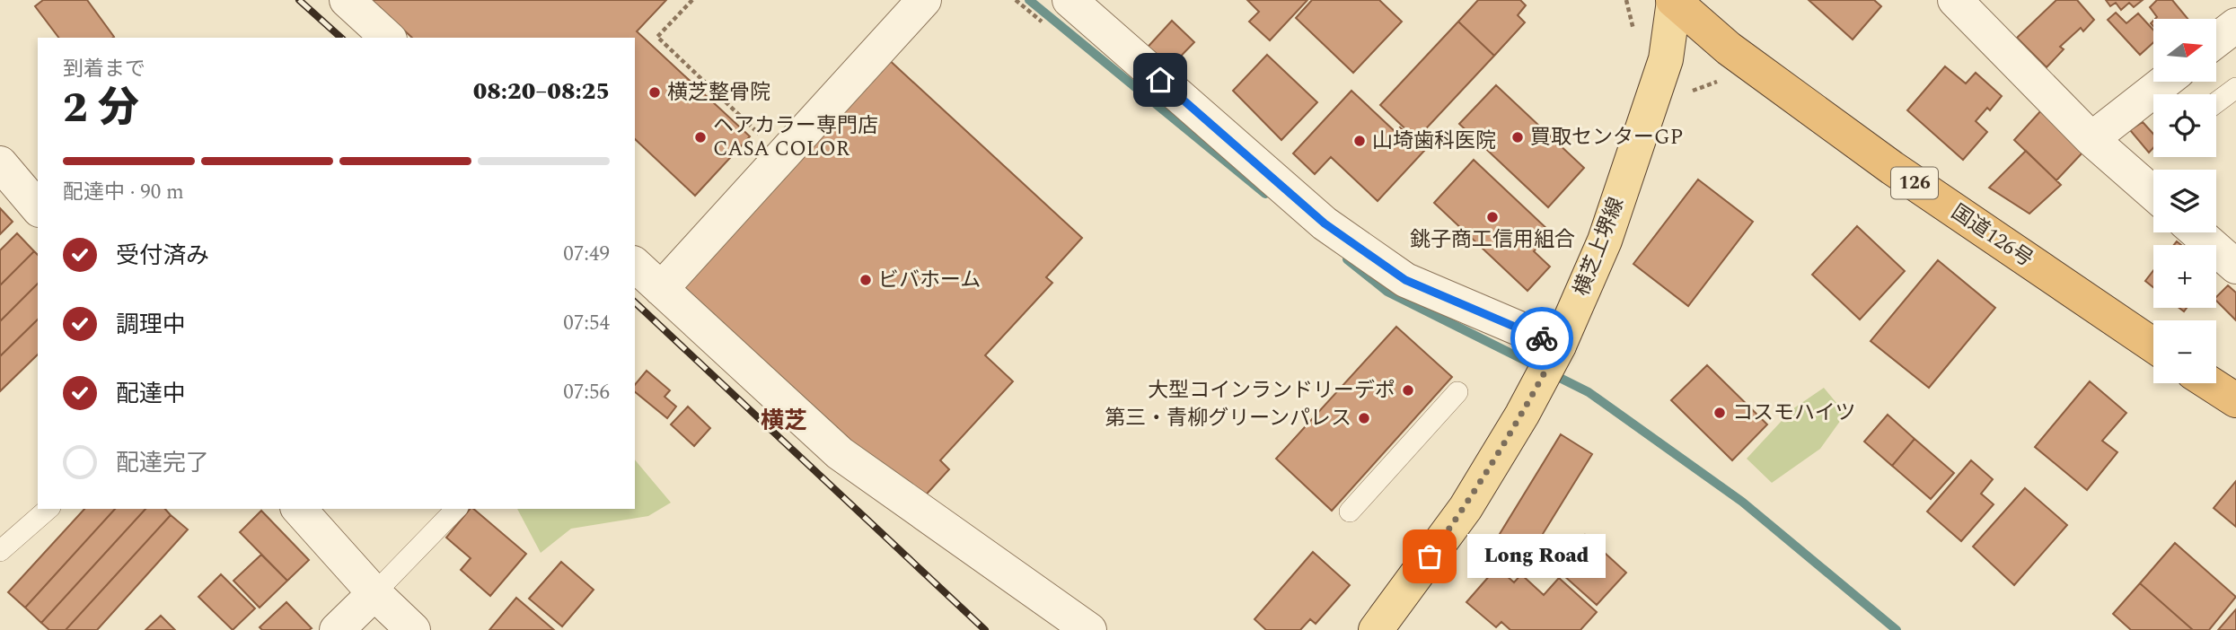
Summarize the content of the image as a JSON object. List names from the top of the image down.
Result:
{
  "streets": {
    "highway": ["126", "国道126号"],
    "main road": ["横芝上堺線"]
  },
  "crossings": [
    ["国道126号", "横芝上堺線"]
  ],
  "districts": ["横芝"],
  "places": [
    "横芝整骨院",
    "ヘアカラー専門店 CASA COLOR",
    "買取センターGP",
    "山埼歯科医院",
    "銚子商工信用組合",
    "ビバホーム",
    "大型コインランドリーデポ",
    "コスモハイツ",
    "第三・青柳グリーンパレス",
    "Long Road"
  ],
  "north": "right",
  "page": {
    "map_buttons": ["+", "−"],
    "heading": ["2 分", "到着まで", "08:20–08:25"],
    "bar": "配達中 · 90 m",
    "list": [
      ["受付済み", "07:49"],
      ["調理中", "07:54"],
      ["配達中", "07:56"],
      "配達完了"
    ],
    "bubble": "Long Road"
  }
}
